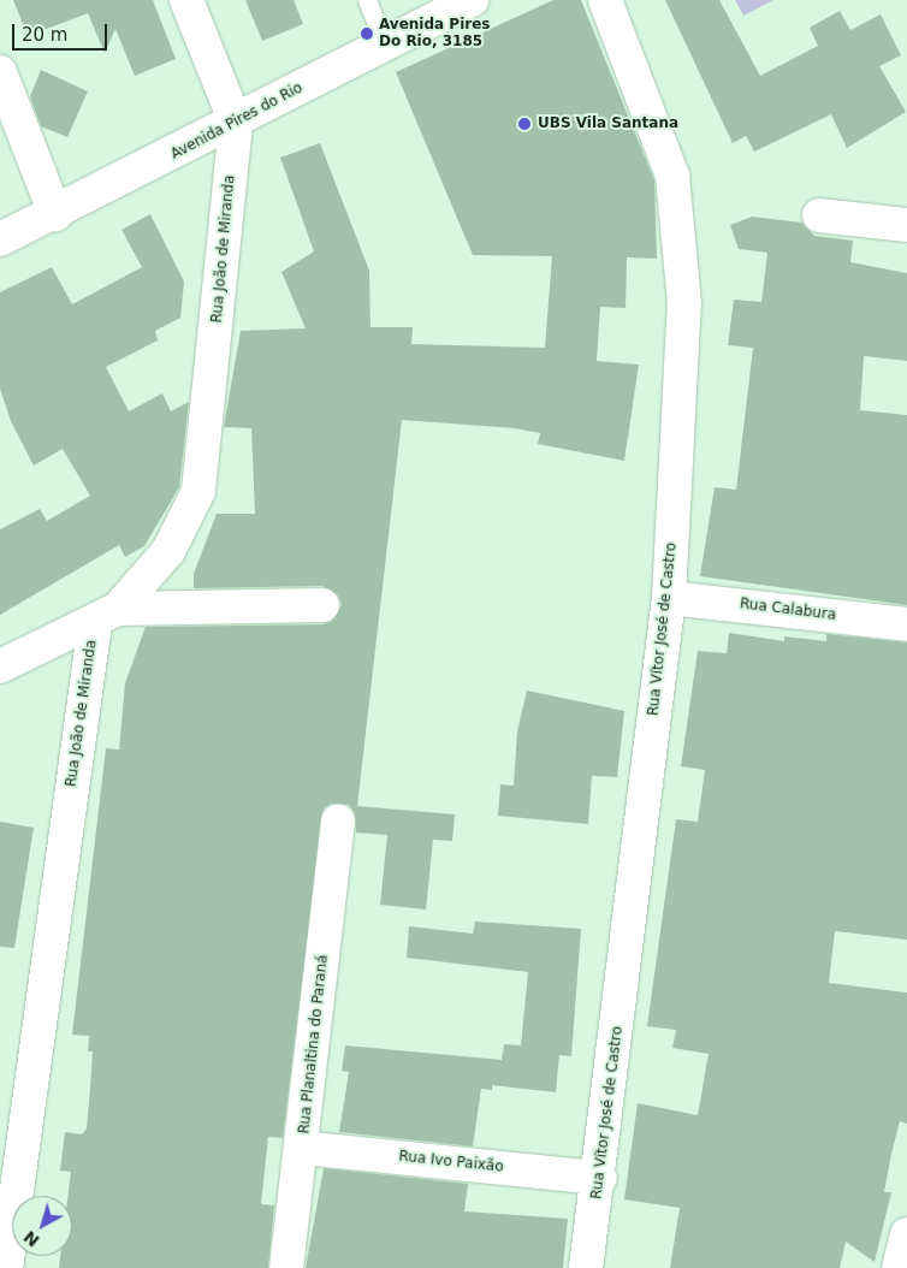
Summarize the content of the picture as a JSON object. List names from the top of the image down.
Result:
{
  "streets": {
    "street": [
      "Avenida Pires do Rio",
      "Rua João de Miranda",
      "Rua Calabura",
      "Rua Vítor José de Castro",
      "Rua Planaltina do Paraná",
      "Rua Ivo Paixão"
    ]
  },
  "crossings": [
    ["Avenida Pires do Rio", "Rua João de Miranda"],
    ["Rua Calabura", "Rua Vítor José de Castro"],
    ["Rua Vítor José de Castro", "Rua Ivo Paixão"],
    ["Rua Planaltina do Paraná", "Rua Ivo Paixão"]
  ],
  "places": ["Avenida Pires Do Rio, 3185", "UBS Vila Santana"],
  "scale_bar": "20 m",
  "north": "bottom left"
}
